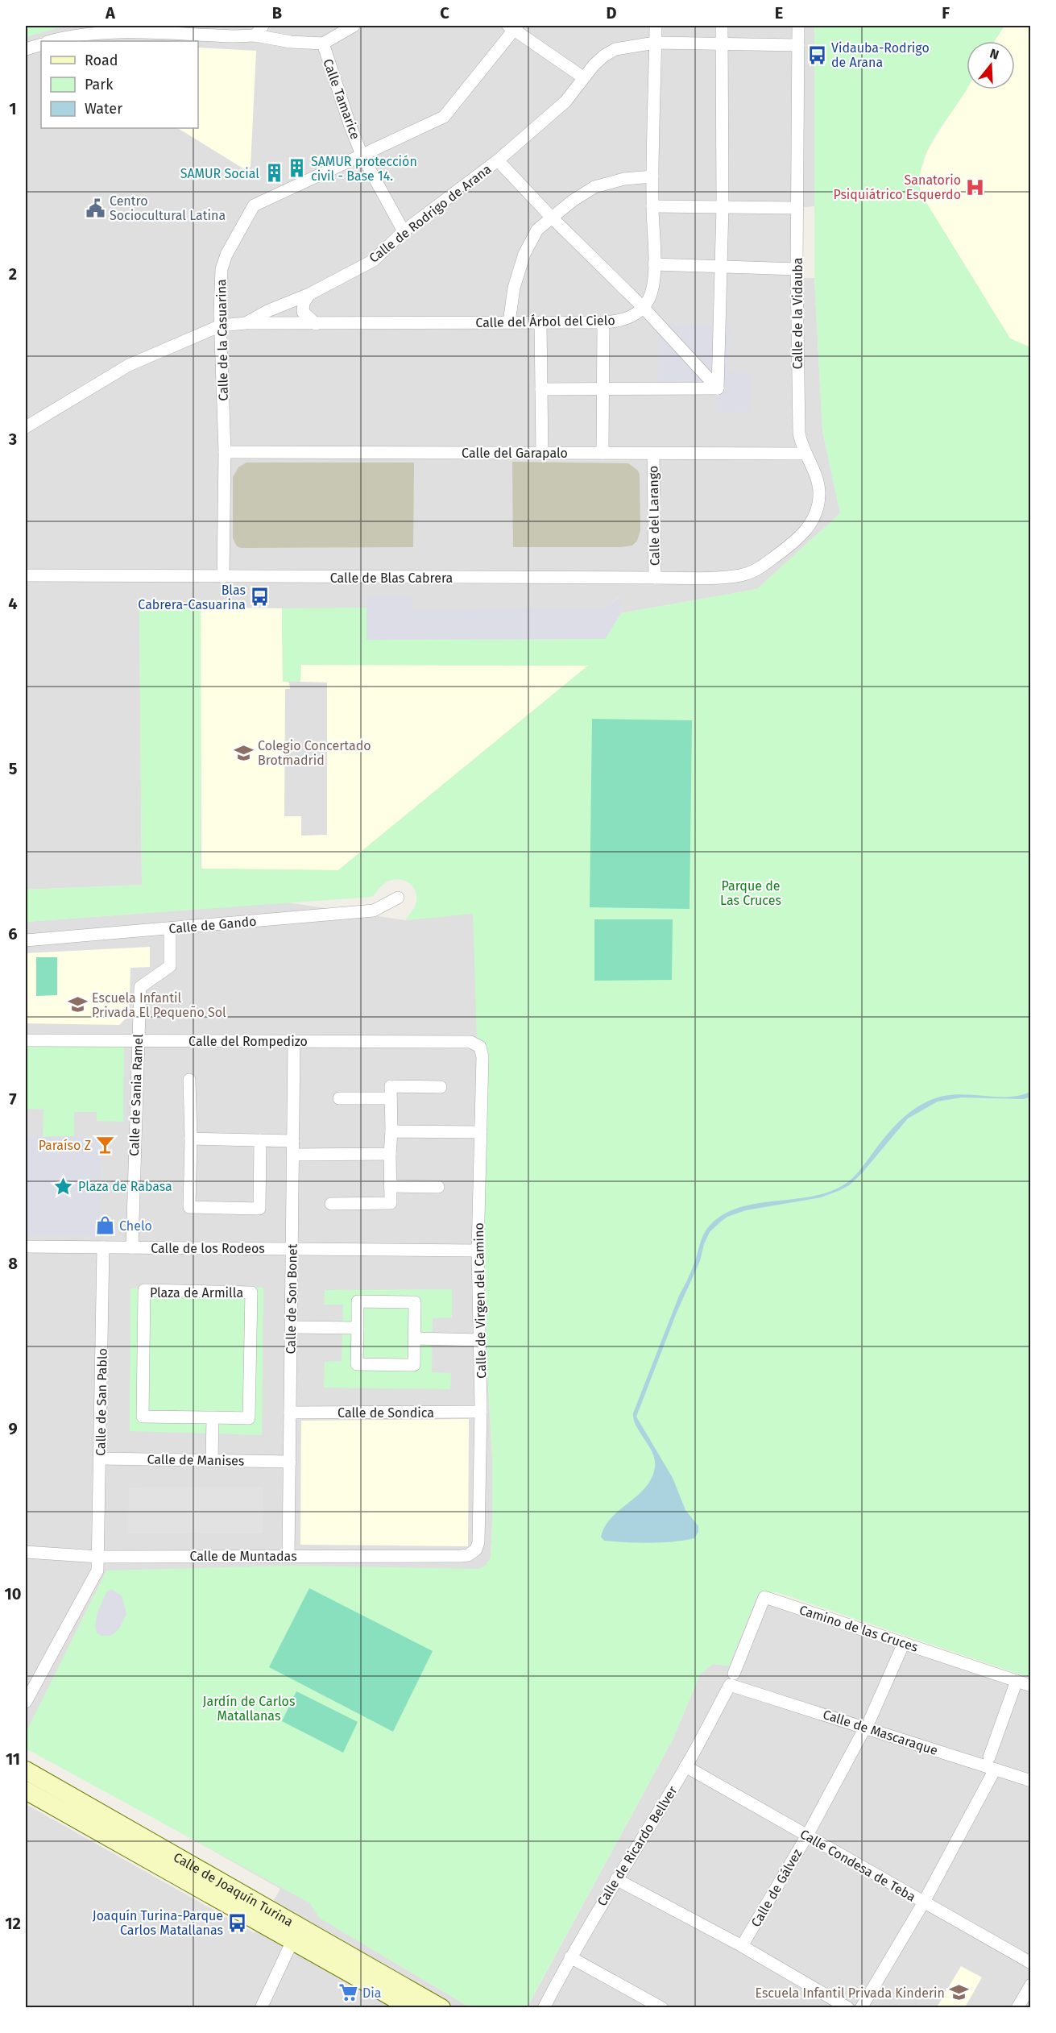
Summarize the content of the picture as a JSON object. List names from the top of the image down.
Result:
{
  "streets": {
    "main road": ["Calle de Joaquín Turina"],
    "street": [
      "Calle Tamarice",
      "Calle de Rodrigo de Arana",
      "Calle de la Vidauba",
      "Calle del Árbol del Cielo",
      "Calle de la Casuarina",
      "Calle del Garapalo",
      "Calle del Larango",
      "Calle de Blas Cabrera",
      "Calle de Gando",
      "Calle del Rompedizo",
      "Calle de Sania Ramel",
      "Calle de los Rodeos",
      "Plaza de Armilla",
      "Calle de Son Bonet",
      "Calle de Virgen del Camino",
      "Calle de San Pablo",
      "Calle de Sondica",
      "Calle de Manises",
      "Calle de Muntadas",
      "Camino de las Cruces",
      "Calle de Mascaraque",
      "Calle de Ricardo Bellver",
      "Calle Condesa de Teba",
      "Calle de Gálvez"
    ]
  },
  "crossings": [
    ["Calle Tamarice", "Calle de Rodrigo de Arana"],
    ["Calle Tamarice", "Calle de la Casuarina"],
    ["Calle de Rodrigo de Arana", "Calle de la Vidauba"],
    ["Calle de Rodrigo de Arana", "Calle del Árbol del Cielo"],
    ["Calle de Rodrigo de Arana", "Calle de la Casuarina"],
    ["Calle de la Vidauba", "Calle del Garapalo"],
    ["Calle de la Vidauba", "Calle de Blas Cabrera"],
    ["Calle de la Casuarina", "Calle del Garapalo"],
    ["Calle de la Casuarina", "Calle de Blas Cabrera"],
    ["Calle del Garapalo", "Calle del Larango"],
    ["Calle del Larango", "Calle de Blas Cabrera"],
    ["Calle de Gando", "Calle de Sania Ramel"],
    ["Calle del Rompedizo", "Calle de Sania Ramel"],
    ["Calle del Rompedizo", "Calle de Son Bonet"],
    ["Calle del Rompedizo", "Calle de Virgen del Camino"],
    ["Calle de Sania Ramel", "Calle de los Rodeos"],
    ["Calle de los Rodeos", "Calle de Son Bonet"],
    ["Calle de los Rodeos", "Calle de Virgen del Camino"],
    ["Calle de los Rodeos", "Calle de San Pablo"],
    ["Calle de Son Bonet", "Calle de Sondica"],
    ["Calle de Son Bonet", "Calle de Manises"],
    ["Calle de Son Bonet", "Calle de Muntadas"],
    ["Calle de Virgen del Camino", "Calle de Sondica"],
    ["Calle de Virgen del Camino", "Calle de Muntadas"],
    ["Calle de San Pablo", "Calle de Manises"],
    ["Calle de San Pablo", "Calle de Muntadas"],
    ["Camino de las Cruces", "Calle de Mascaraque"],
    ["Camino de las Cruces", "Calle de Ricardo Bellver"],
    ["Calle de Mascaraque", "Calle de Ricardo Bellver"],
    ["Calle de Mascaraque", "Calle de Gálvez"],
    ["Calle de Ricardo Bellver", "Calle Condesa de Teba"],
    ["Calle Condesa de Teba", "Calle de Gálvez"]
  ],
  "parks": ["Parque de Las Cruces", "Jardín de Carlos Matallanas"],
  "places": {
    "bus stop": ["Vidauba-Rodrigo de Arana", "Blas Cabrera-Casuarina", "Joaquín Turina-Parque Carlos Matallanas"],
    "building": ["SAMUR protección civil - Base 14.", "SAMUR Social"],
    "hospital": ["Sanatorio Psiquiátrico Esquerdo"],
    "public building": ["Centro Sociocultural Latina"],
    "school or university": ["Colegio Concertado Brotmadrid", "Escuela Infantil Privada El Pequeño Sol", "Escuela Infantil Privada Kinderin"],
    "bar": ["Paraíso Z"],
    "place": ["Plaza de Rabasa"],
    "shop": ["Chelo"],
    "supermarket": ["Dia"]
  },
  "legend": ["Road", "Park", "Water"],
  "north": "top",
  "grid": {
    "columns": [
      "A",
      "B",
      "C",
      "D",
      "E",
      "F"
    ],
    "rows": [
      "1",
      "2",
      "3",
      "4",
      "5",
      "6",
      "7",
      "8",
      "9",
      "10",
      "11",
      "12"
    ]
  }
}
